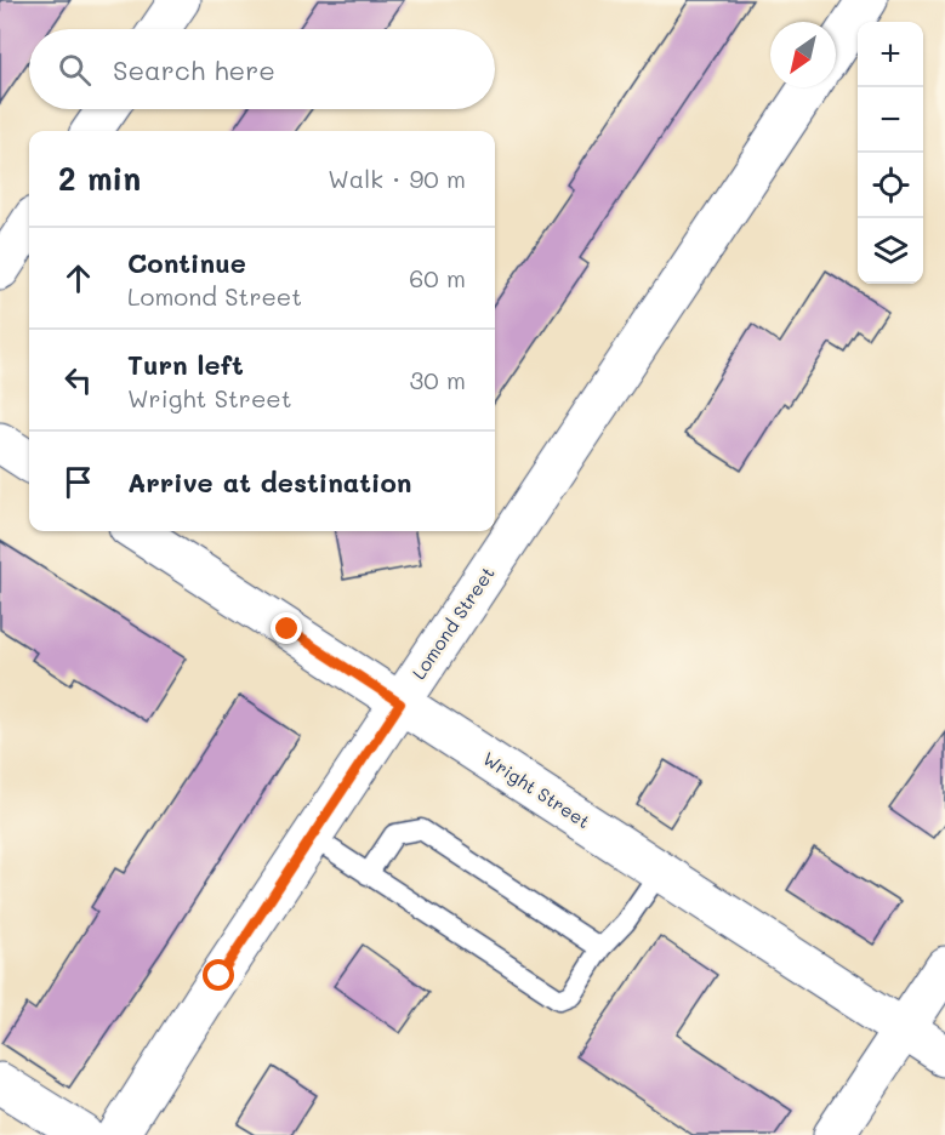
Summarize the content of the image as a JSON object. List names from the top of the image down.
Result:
{
  "streets": {
    "street": ["Lomond Street", "Wright Street"]
  },
  "crossings": [
    ["Lomond Street", "Wright Street"]
  ],
  "north": "bottom left",
  "page": {
    "map_buttons": ["+", "−"],
    "search": "Search here",
    "heading": ["2 min", "Walk · 90 m"],
    "list": [
      ["Continue", "Lomond Street", "60 m"],
      ["Turn left", "Wright Street", "30 m"],
      "Arrive at destination"
    ]
  }
}
